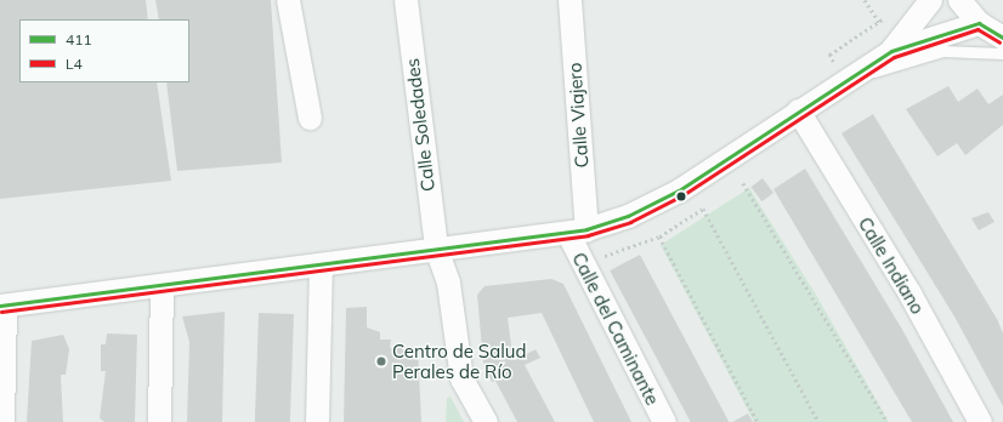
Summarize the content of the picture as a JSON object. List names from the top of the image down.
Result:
{
  "streets": {
    "street": [
      "Calle Viajero",
      "Calle Soledades",
      "Calle Indiano",
      "Calle del Caminante"
    ]
  },
  "crossings": [
    ["Calle Viajero", "Calle del Caminante"]
  ],
  "places": ["Centro de Salud Perales de Río"],
  "lines": ["transit line 411", "transit line L4"],
  "legend": ["411", "L4"]
}
